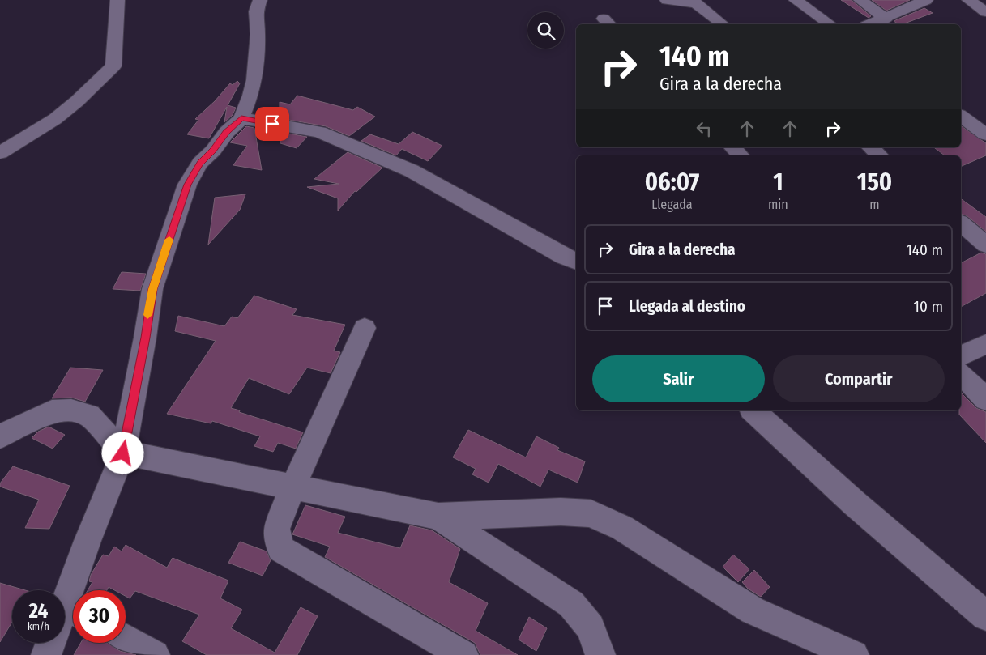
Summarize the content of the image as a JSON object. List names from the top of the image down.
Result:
{
  "page": {
    "turn": ["140 m", "Gira a la derecha"],
    "eta": [
      "06:07",
      "Llegada",
      "1",
      "min",
      "150",
      "m"
    ],
    "list": [
      {
        "name": "Gira a la derecha",
        "value": "140 m"
      },
      {
        "name": "Llegada al destino",
        "value": "10 m"
      }
    ],
    "buttons": ["Salir", "Compartir"],
    "speed": "24 km/h",
    "limit": "30"
  }
}
